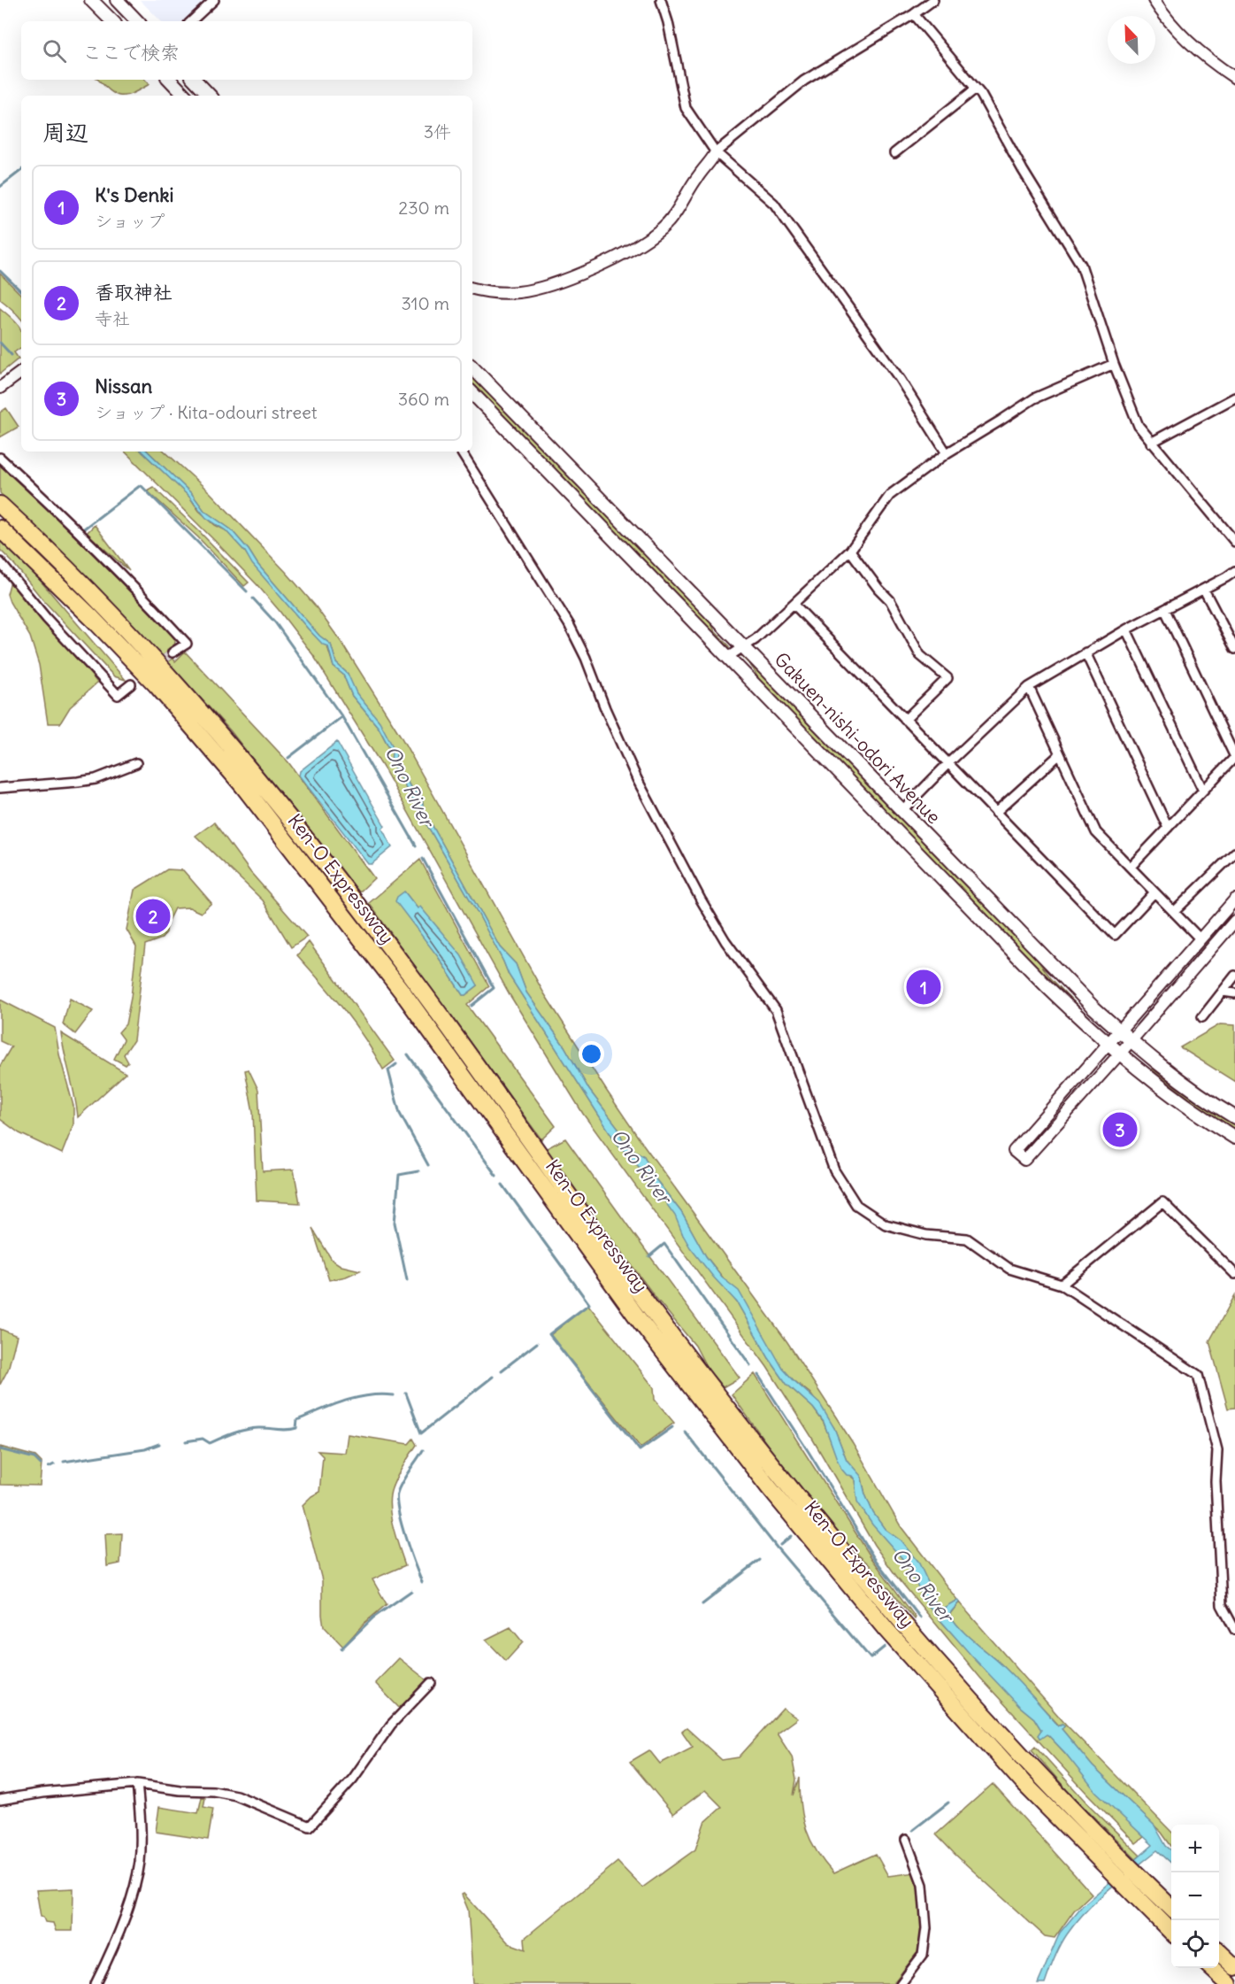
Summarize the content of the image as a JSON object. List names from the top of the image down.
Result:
{
  "streets": {
    "highway": ["Ken-O Expressway"],
    "main road": ["Gakuen-nishi-odori Avenue"]
  },
  "water": ["Ono River"],
  "north": "top left",
  "page": {
    "search": "ここで検索",
    "heading": ["周辺", "3件"],
    "list": [
      {
        "mark": "1",
        "name": "K's Denki",
        "note": "ショップ",
        "value": "230 m"
      },
      {
        "mark": "2",
        "name": "香取神社",
        "note": "寺社",
        "value": "310 m"
      },
      {
        "mark": "3",
        "name": "Nissan",
        "note": "ショップ · Kita-odouri street",
        "value": "360 m"
      }
    ],
    "pins": ["2", "1", "3"],
    "map_buttons": ["+", "−"]
  }
}
